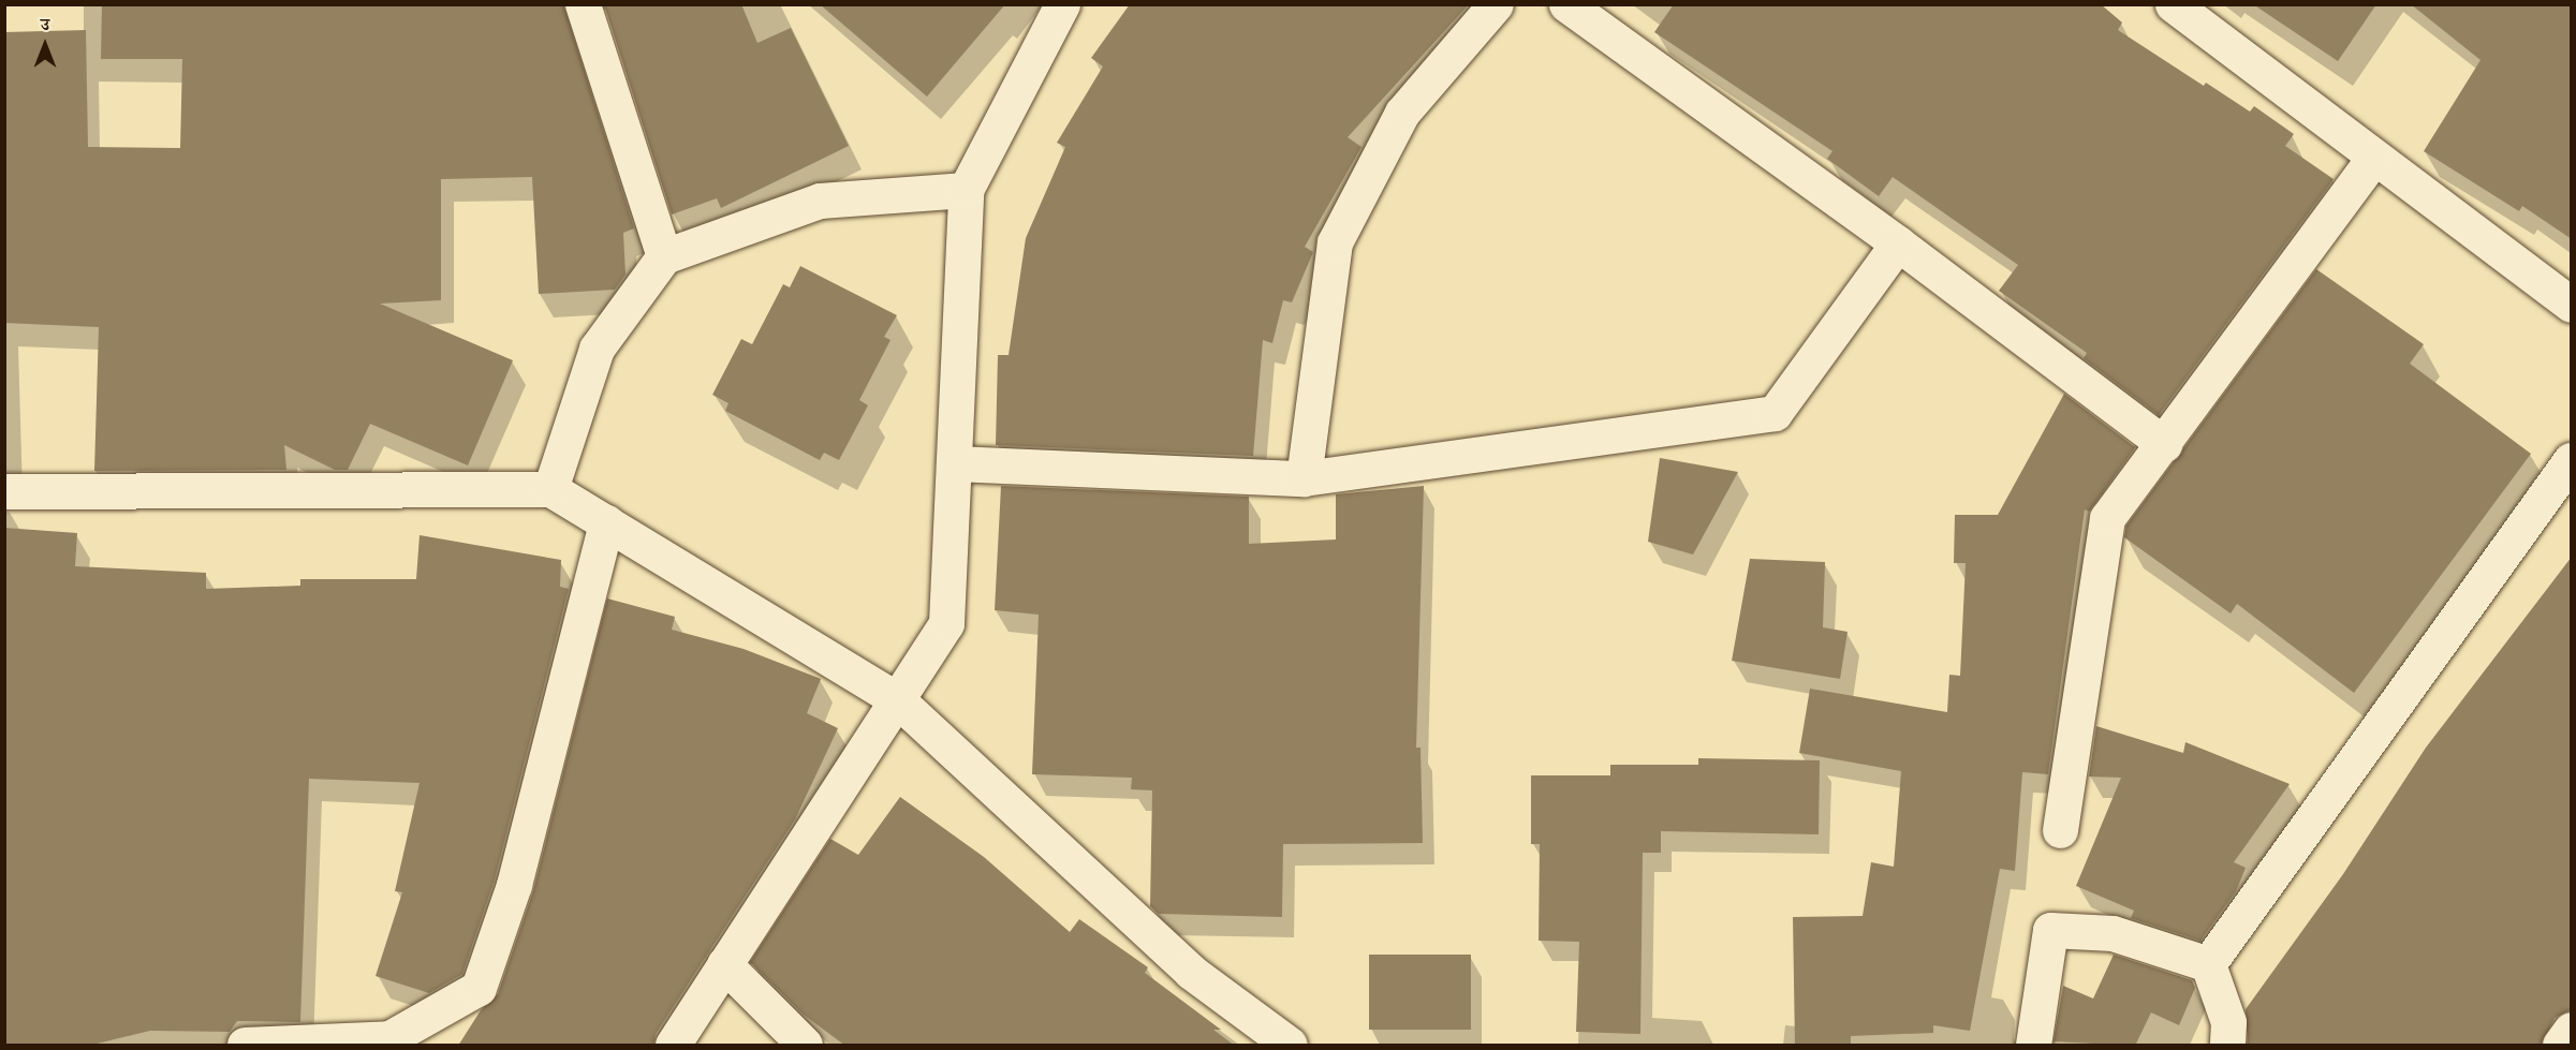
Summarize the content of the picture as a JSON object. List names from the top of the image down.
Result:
{
  "north": "top"
}
